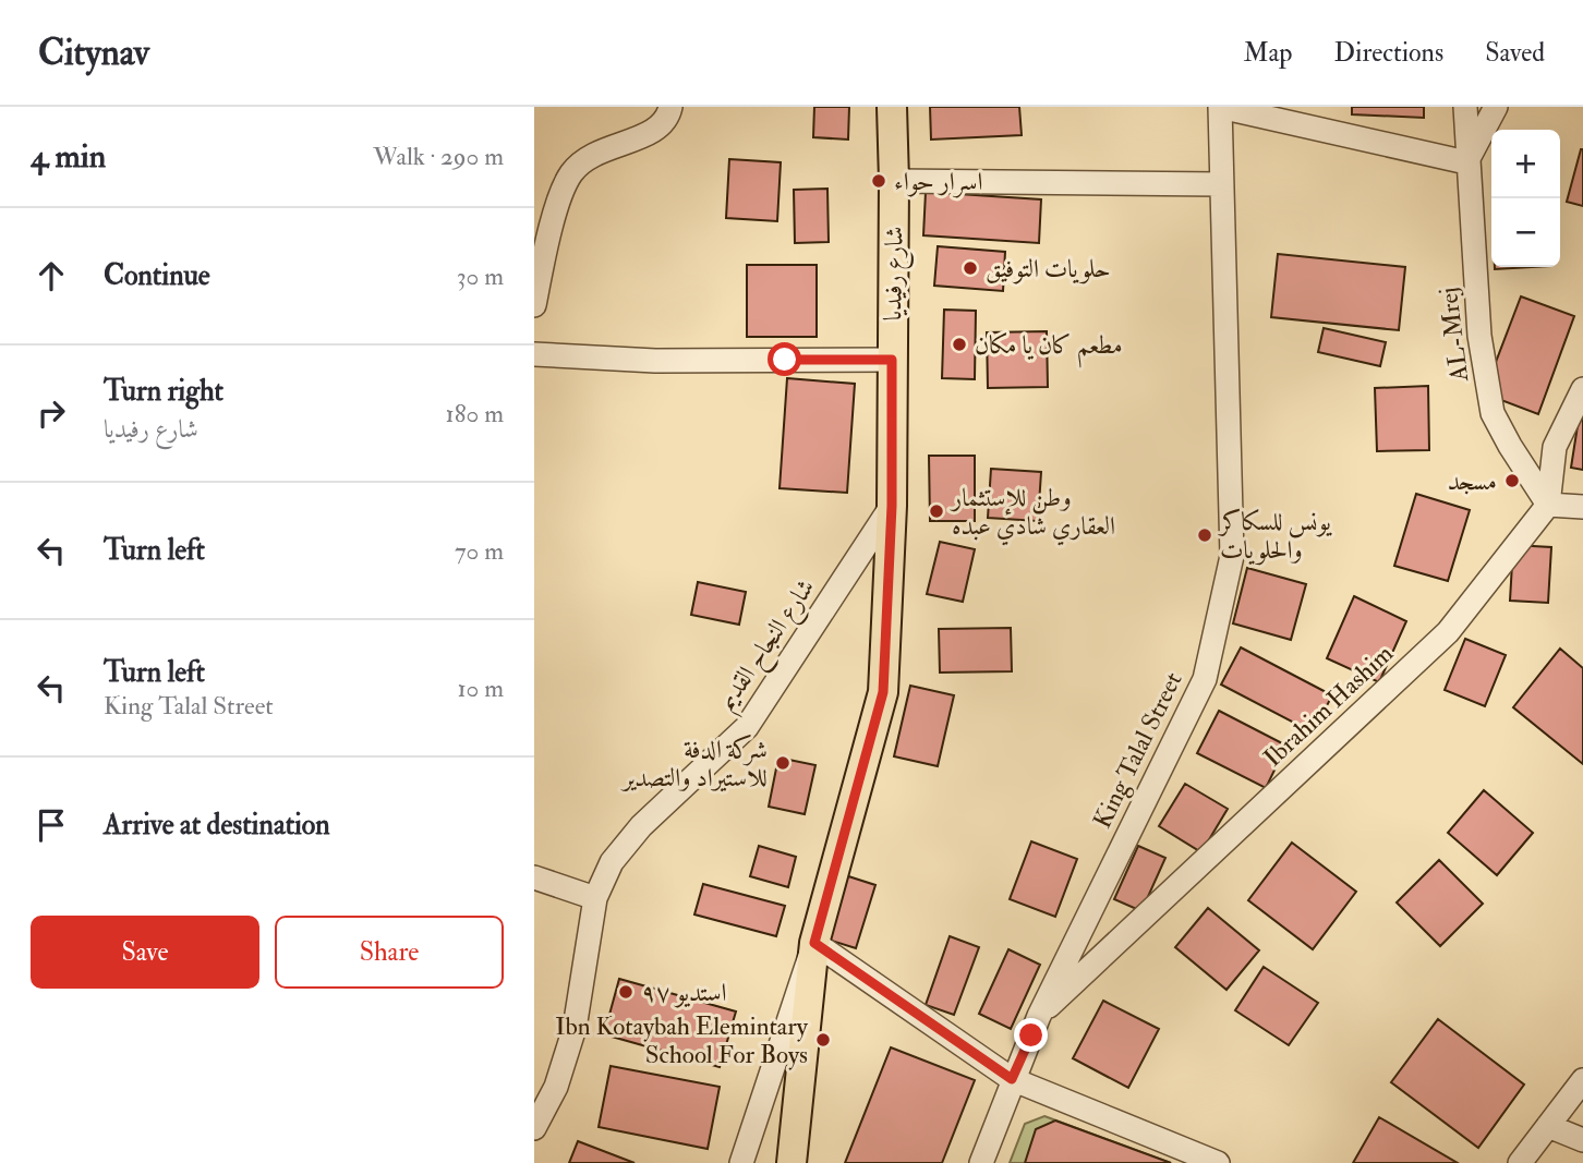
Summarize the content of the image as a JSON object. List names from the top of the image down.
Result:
{
  "streets": {
    "main road": ["شارع رفيديا"],
    "street": [
      "AL-Mrej",
      "شارع النجاح القديم",
      "Ibrahim Hashim",
      "King Talal Street"
    ]
  },
  "crossings": [
    ["شارع رفيديا", "شارع النجاح القديم"],
    ["AL-Mrej", "Ibrahim Hashim"],
    ["Ibrahim Hashim", "King Talal Street"]
  ],
  "places": [
    "اسرار حواء",
    "حلويات التوفيق",
    "مطعم كان يا مكان",
    "مسجد",
    "وطن للإستثمار العقاري شادي عبده",
    "يونس للسكاكر والحلويات",
    "شركة الدفة للاستيراد والتصدير",
    "استديو ٩٧",
    "Ibn Kotaybah Elemintary School For Boys"
  ],
  "page": {
    "header": "Citynav",
    "nav": ["Map", "Directions", "Saved"],
    "heading": ["4 min", "Walk · 290 m"],
    "map_buttons": ["+", "−"],
    "list": [
      ["Continue", "30 m"],
      ["Turn right", "شارع رفيديا", "180 m"],
      ["Turn left", "70 m"],
      ["Turn left", "King Talal Street", "10 m"],
      "Arrive at destination"
    ],
    "buttons": ["Save", "Share"]
  }
}
